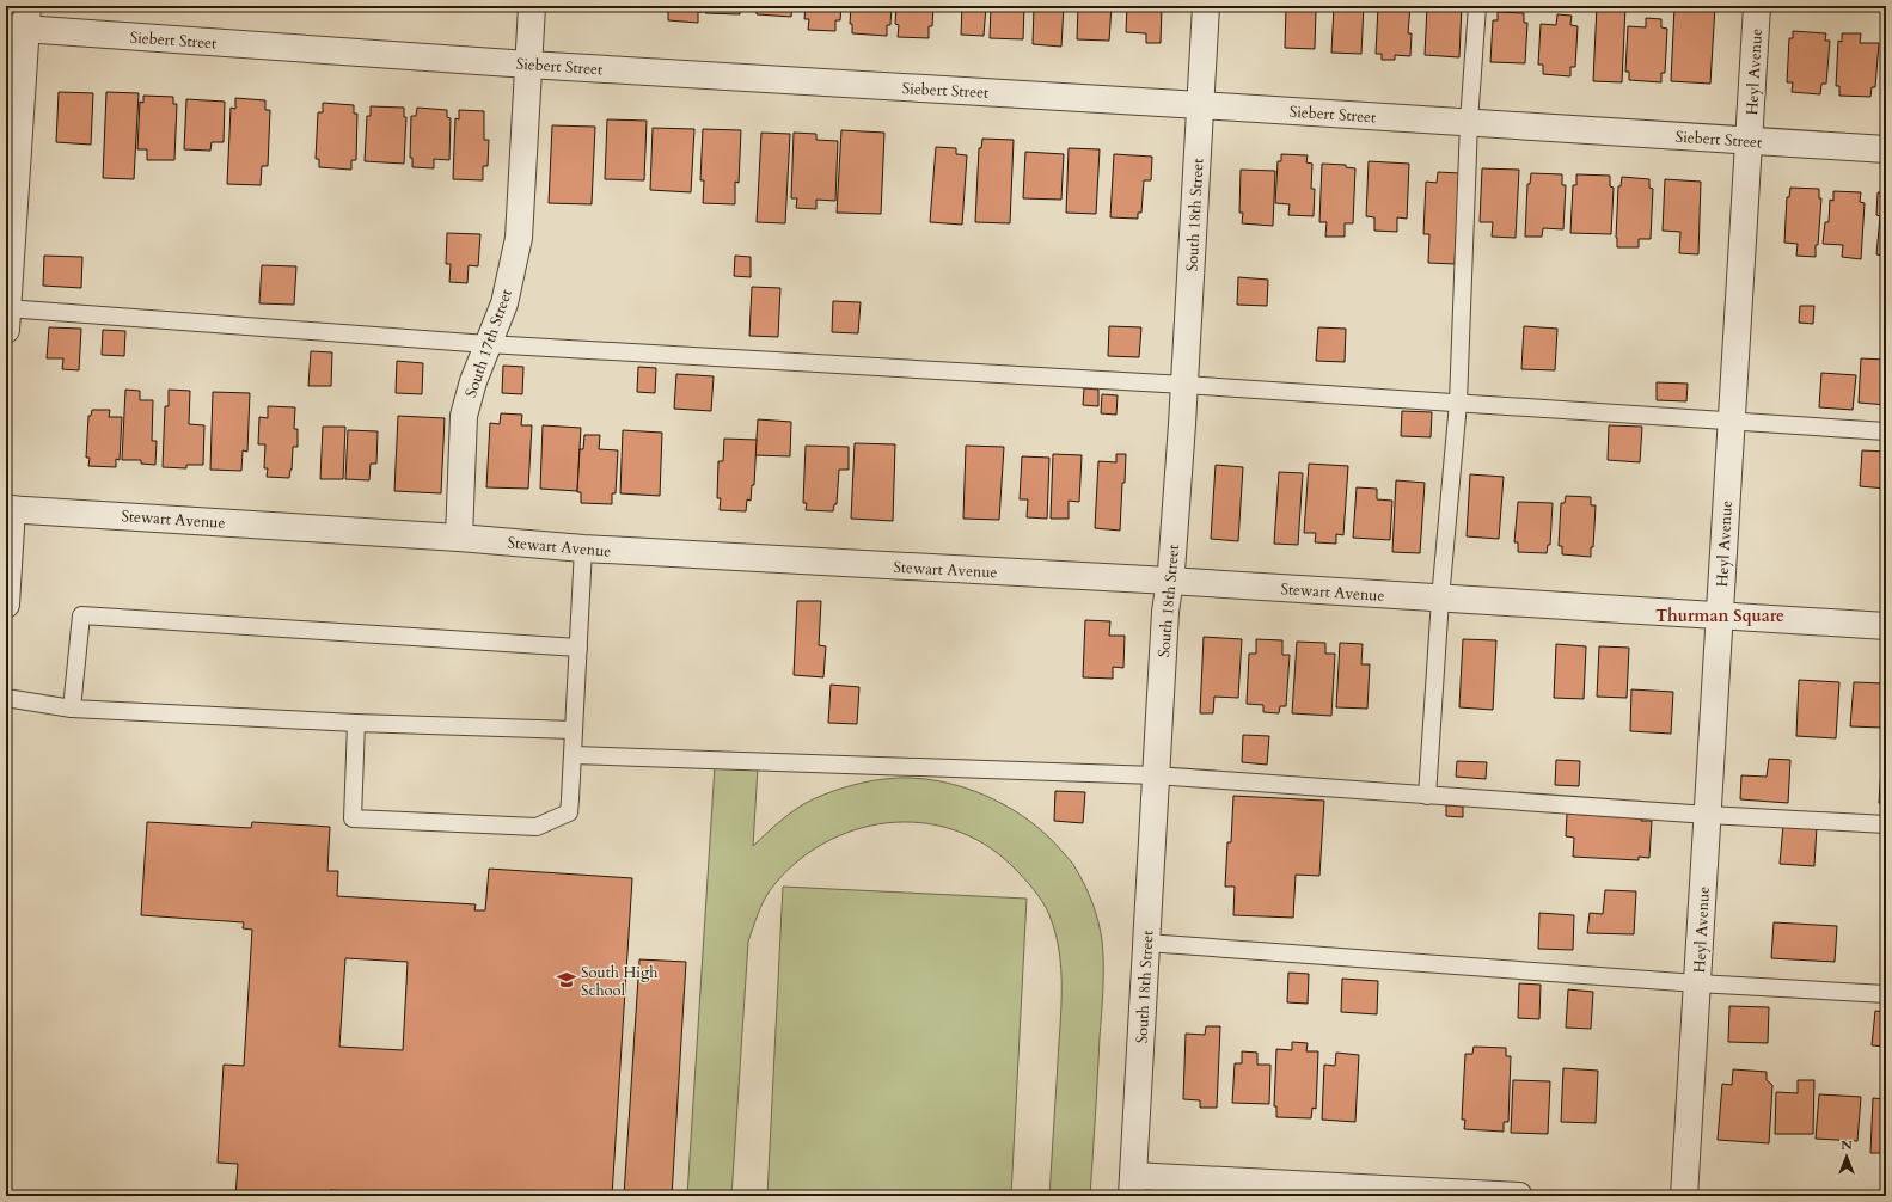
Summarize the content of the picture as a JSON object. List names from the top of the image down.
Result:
{
  "streets": {
    "street": [
      "Siebert Street",
      "Heyl Avenue",
      "South 18th Street",
      "South 17th Street",
      "Stewart Avenue"
    ]
  },
  "crossings": [
    ["Siebert Street", "Heyl Avenue"],
    ["Siebert Street", "South 18th Street"],
    ["Siebert Street", "South 17th Street"],
    ["Heyl Avenue", "Stewart Avenue"],
    ["South 18th Street", "Stewart Avenue"],
    ["South 17th Street", "Stewart Avenue"]
  ],
  "districts": ["Thurman Square"],
  "places": {
    "school or university": ["South High School"]
  },
  "north": "top"
}
